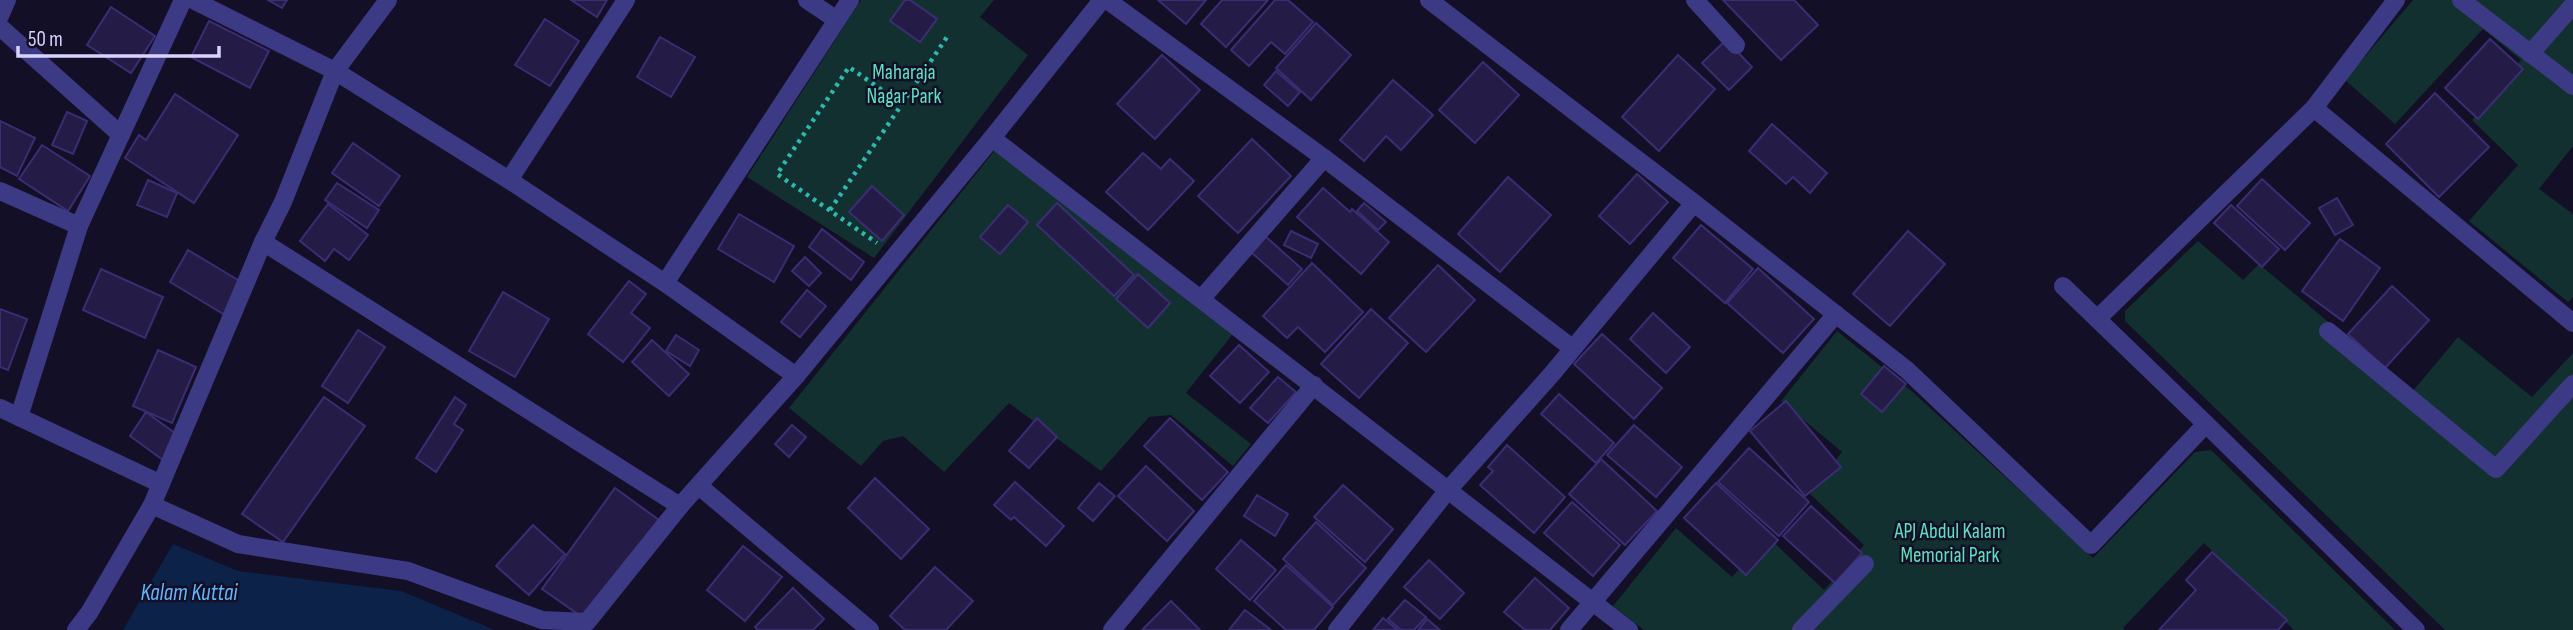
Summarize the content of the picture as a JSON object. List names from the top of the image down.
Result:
{
  "water": ["Kalam Kuttai"],
  "parks": ["Maharaja Nagar Park", "APJ Abdul Kalam Memorial Park"],
  "scale_bar": "50 m"
}
